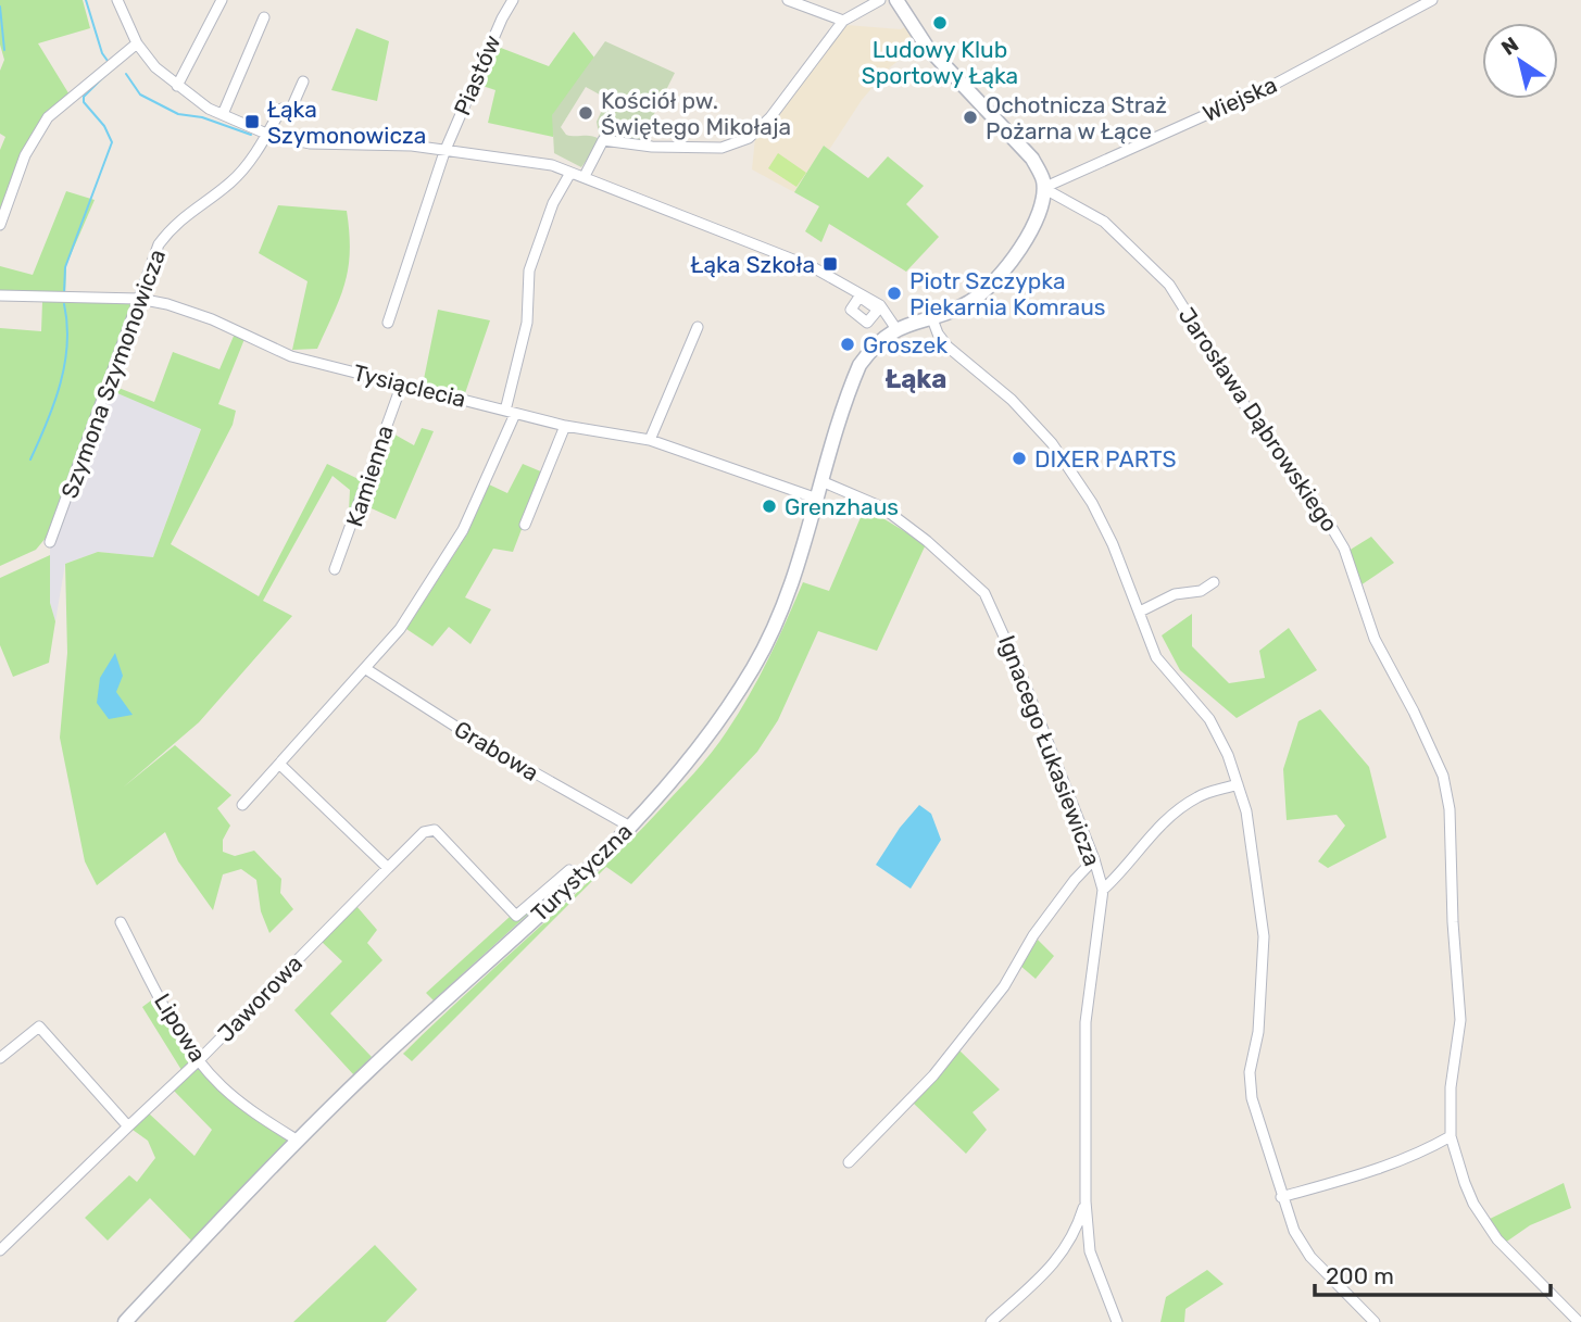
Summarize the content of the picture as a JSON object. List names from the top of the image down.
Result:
{
  "streets": {
    "main road": ["Turystyczna"],
    "street": [
      "Piastów",
      "Wiejska",
      "Szymona Szymonowicza",
      "Tysiąclecia",
      "Jarosława Dąbrowskiego",
      "Kamienna",
      "Grabowa",
      "Ignacego Łukasiewicza",
      "Jaworowa",
      "Lipowa"
    ]
  },
  "crossings": [
    ["Wiejska", "Jarosława Dąbrowskiego"],
    ["Szymona Szymonowicza", "Tysiąclecia"],
    ["Tysiąclecia", "Kamienna"],
    ["Tysiąclecia", "Turystyczna"],
    ["Grabowa", "Turystyczna"],
    ["Ignacego Łukasiewicza", "Turystyczna"],
    ["Turystyczna", "Jaworowa"],
    ["Turystyczna", "Lipowa"],
    ["Jaworowa", "Lipowa"]
  ],
  "districts": ["Łąka"],
  "places": {
    "other": [
      "Ludowy Klub Sportowy Łąka",
      "Kościół pw. Świętego Mikołaja",
      "Ochotnicza Straż Pożarna w Łące",
      "Piotr Szczypka Piekarnia Komraus",
      "Groszek",
      "DIXER PARTS",
      "Grenzhaus"
    ],
    "transit": ["Łąka Szymonowicza", "Łąka Szkoła"]
  },
  "scale_bar": "200 m",
  "north": "top left"
}
